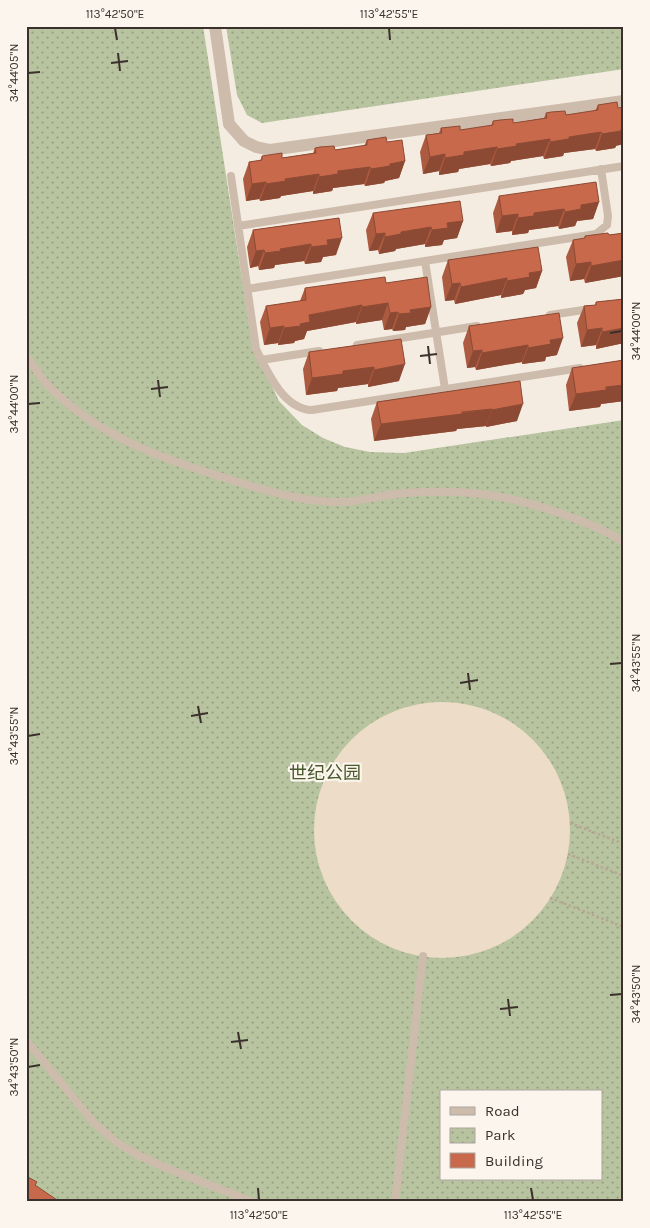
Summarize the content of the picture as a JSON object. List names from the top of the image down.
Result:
{
  "parks": ["世纪公园"],
  "legend": ["Road", "Park", "Building"],
  "coordinates": [
    "113°42'50\"E",
    "113°42'55\"E",
    "34°44'05\"N",
    "34°44'00\"N",
    "34°43'55\"N",
    "34°43'50\"N"
  ]
}
